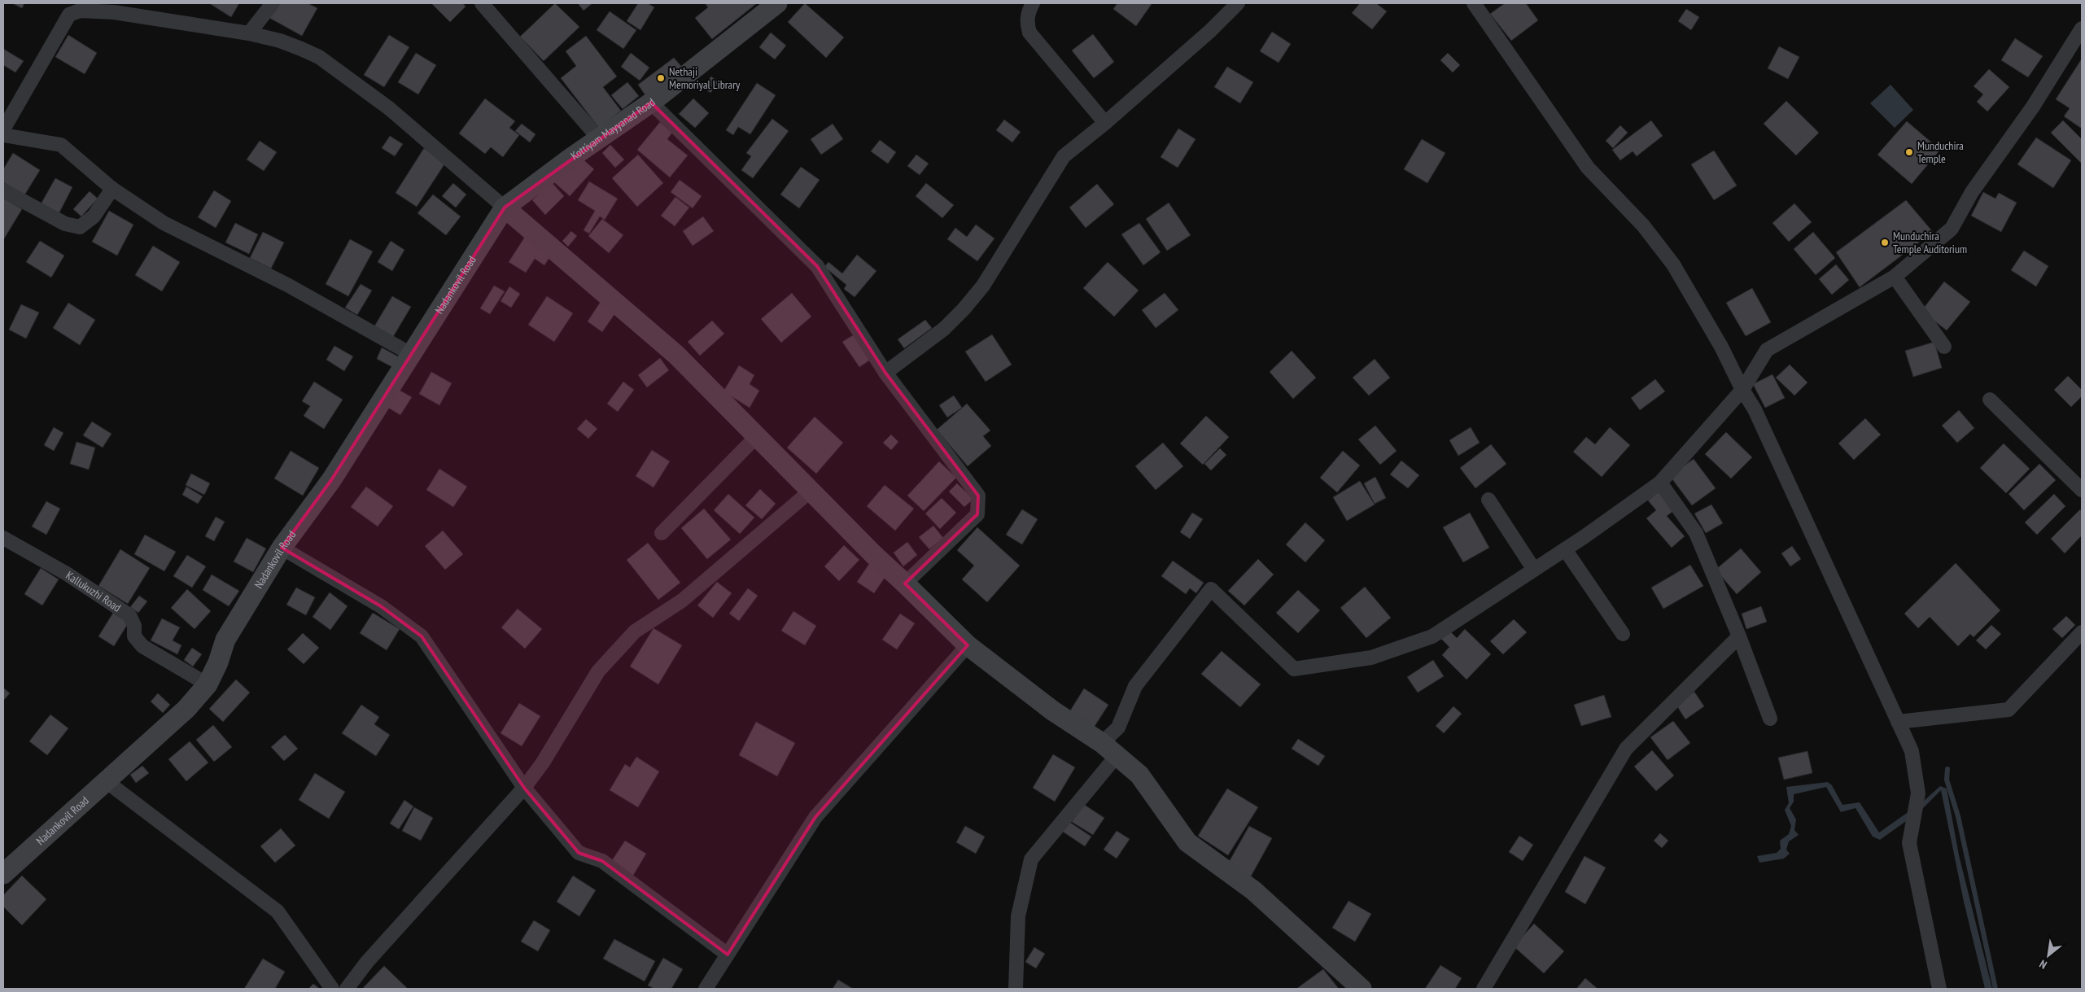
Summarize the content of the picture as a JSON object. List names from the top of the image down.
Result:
{
  "streets": {
    "street": ["Kottiyam Mayyanad Road", "Nadankovil Road", "Kallukuzhi Road"]
  },
  "crossings": [
    ["Kottiyam Mayyanad Road", "Nadankovil Road"],
    ["Nadankovil Road", "Kallukuzhi Road"]
  ],
  "places": ["Nethaji Memoriyal Library", "Munduchira Temple", "Munduchira Temple Auditorium"],
  "north": "bottom left"
}
